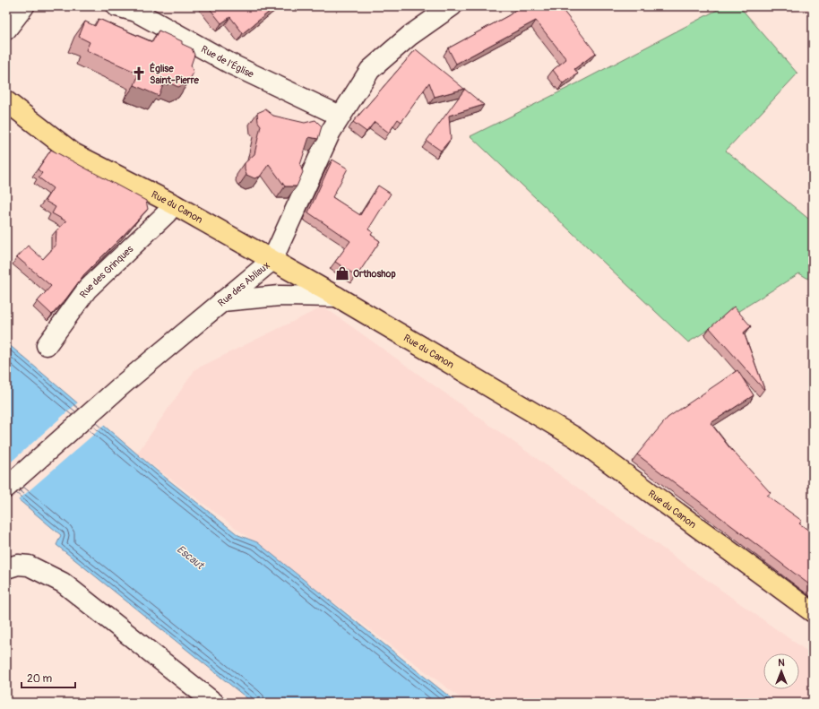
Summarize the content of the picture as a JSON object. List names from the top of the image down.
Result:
{
  "streets": {
    "main road": ["Rue du Canon"],
    "street": ["Rue de l'Église", "Rue des Grinques", "Rue des Abliaux"]
  },
  "crossings": [
    ["Rue de l'Église", "Rue des Abliaux"],
    ["Rue du Canon", "Rue des Grinques"],
    ["Rue du Canon", "Rue des Abliaux"]
  ],
  "water": ["Escaut"],
  "places": {
    "church": ["Église Saint-Pierre"],
    "shop": ["Orthoshop"]
  },
  "scale_bar": "20 m",
  "north": "top"
}
